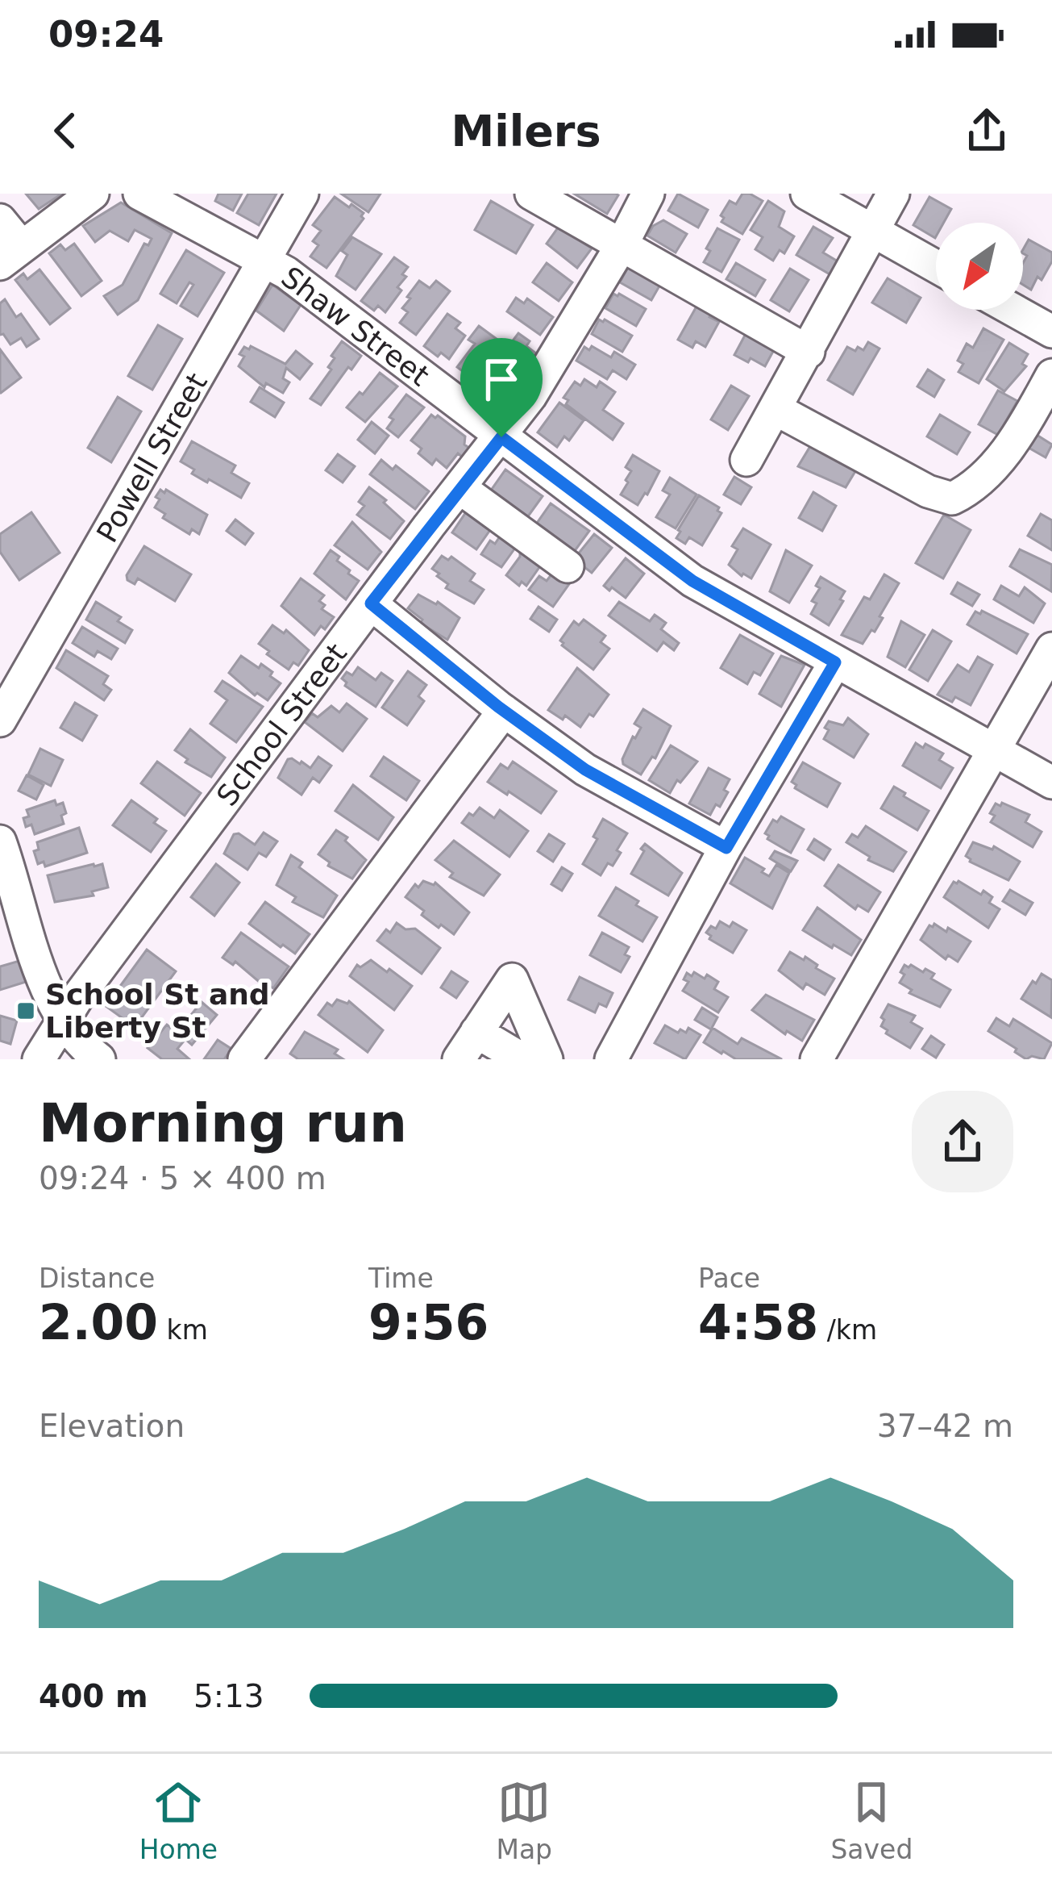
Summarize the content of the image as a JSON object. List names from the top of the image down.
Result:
{
  "streets": {
    "street": ["Shaw Street", "Powell Street", "School Street"]
  },
  "crossings": [
    ["Shaw Street", "Powell Street"],
    ["Shaw Street", "School Street"]
  ],
  "places": {
    "transit": ["School St and Liberty St"]
  },
  "north": "bottom left",
  "page": {
    "status": "09:24",
    "header": "Milers",
    "heading": ["Morning run", "09:24 · 5 × 400 m"],
    "stats": [
      ["Distance", "2.00 km"],
      ["Time", "9:56"],
      ["Pace", "4:58 /km"]
    ],
    "chart": ["Elevation", "37–42 m"],
    "list": [
      {
        "name": "400 m",
        "note": "5:13"
      }
    ],
    "tabs": ["Home", "Map", "Saved"]
  }
}
